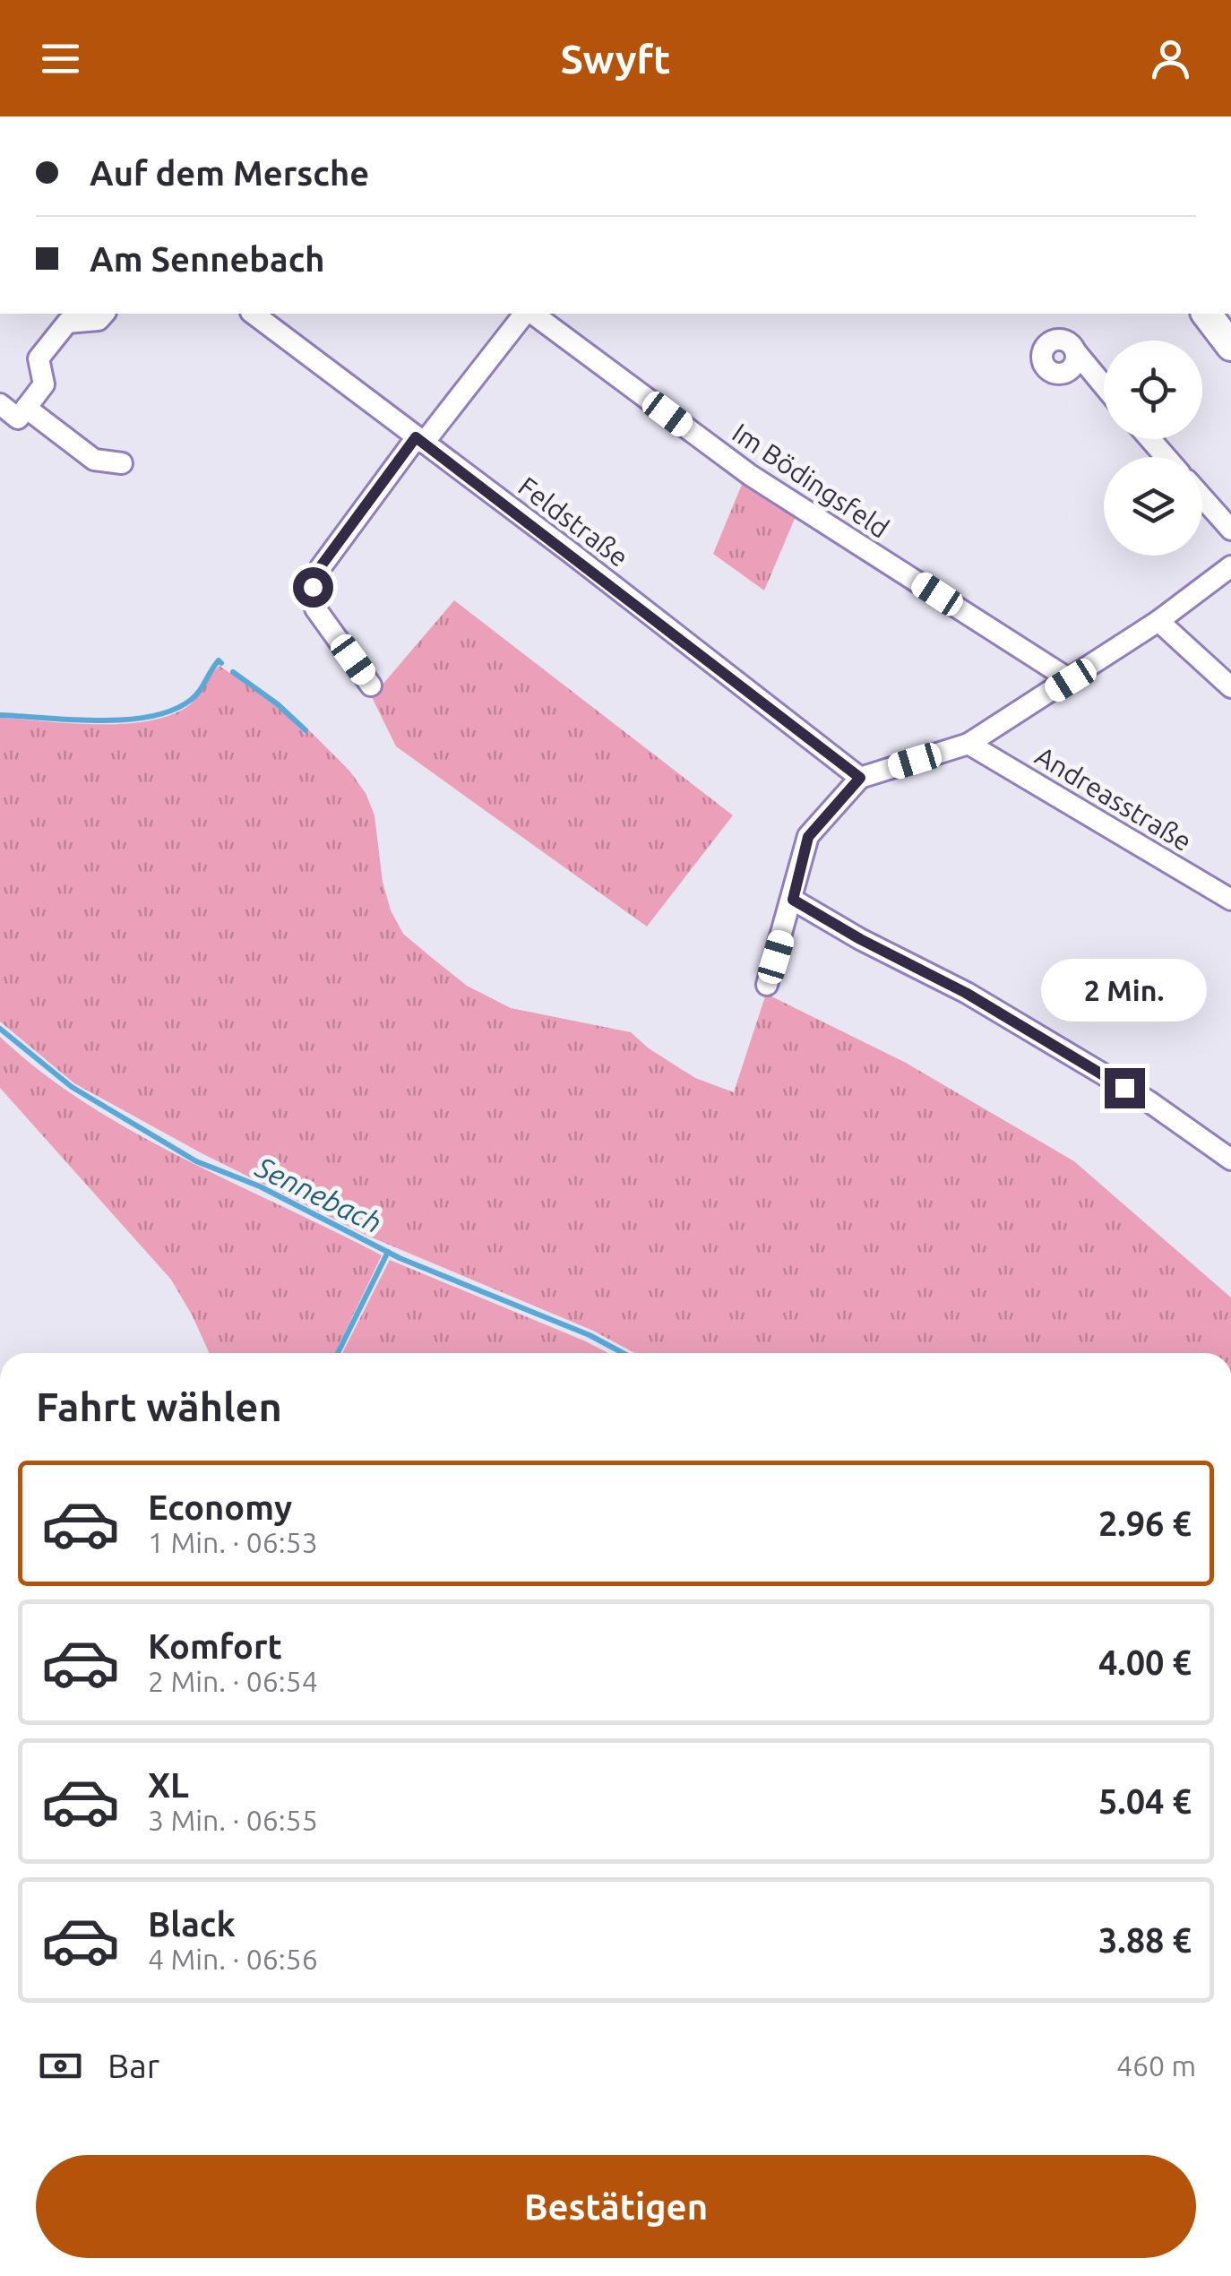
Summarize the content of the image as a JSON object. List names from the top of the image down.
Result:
{
  "streets": {
    "street": ["Im Bödingsfeld", "Feldstraße", "Andreasstraße"]
  },
  "water": ["Sennebach"],
  "page": {
    "header": "Swyft",
    "banner": ["Auf dem Mersche", "Am Sennebach"],
    "bubble": "2 Min.",
    "heading": "Fahrt wählen",
    "list": [
      {
        "name": "Economy",
        "note": "1 Min. · 06:53",
        "value": "2.96 €"
      },
      {
        "name": "Komfort",
        "note": "2 Min. · 06:54",
        "value": "4.00 €"
      },
      {
        "name": "XL",
        "note": "3 Min. · 06:55",
        "value": "5.04 €"
      },
      {
        "name": "Black",
        "note": "4 Min. · 06:56",
        "value": "3.88 €"
      }
    ],
    "pay": ["Bar", "460 m"],
    "buttons": "Bestätigen"
  }
}
